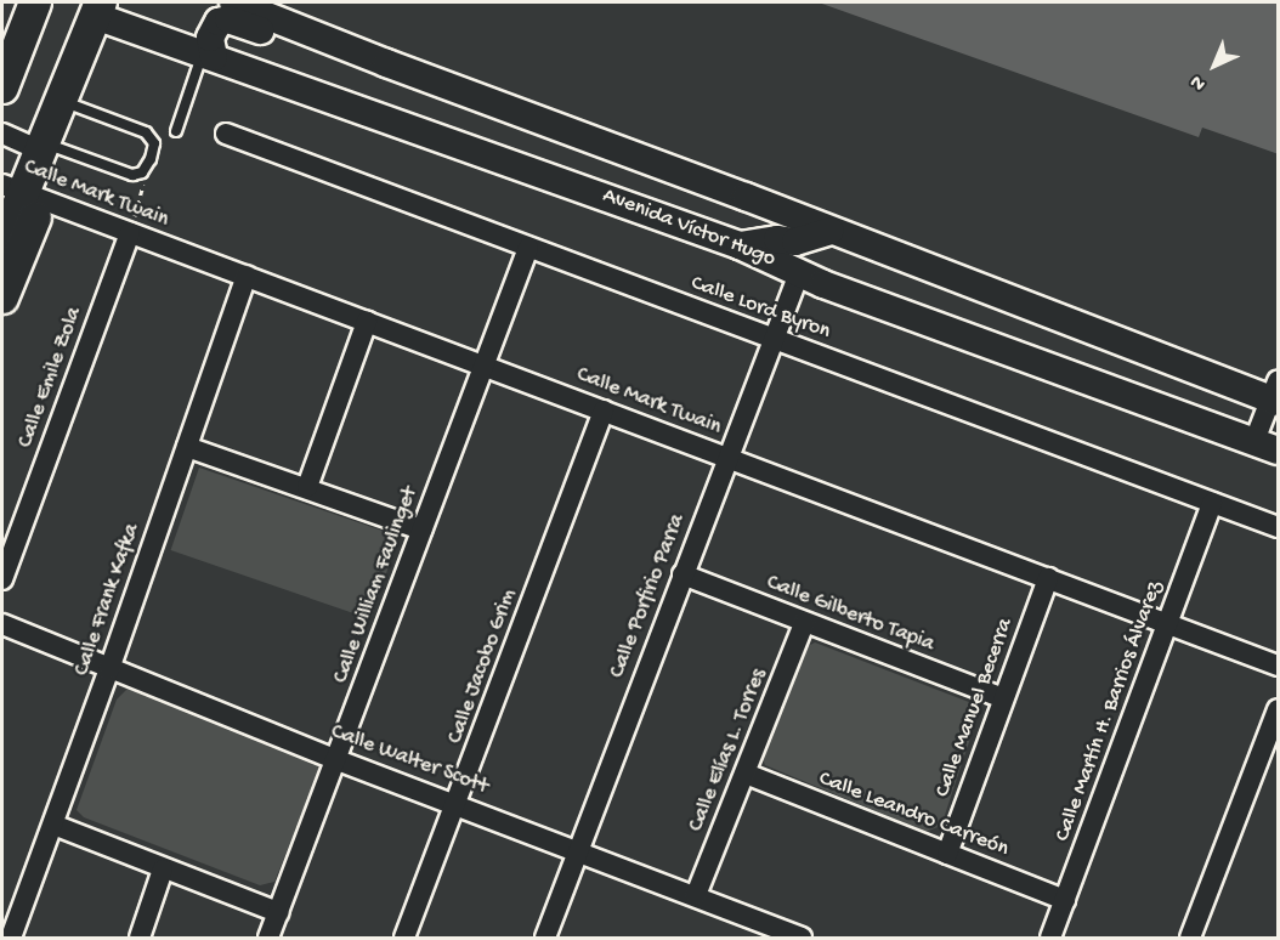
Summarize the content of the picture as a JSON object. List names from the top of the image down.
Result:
{
  "streets": {
    "street": [
      "Calle Mark Twain",
      "Avenida Víctor Hugo",
      "Calle Lord Byron",
      "Calle Emile Zola",
      "Calle William Faulinget",
      "Calle Porfirio Parra",
      "Calle Frank Kafka",
      "Calle Gilberto Tapia",
      "Calle Jacobo Grim",
      "Calle Manuel Becerra",
      "Calle Martín H. Barrios Álvarez",
      "Calle Elías L. Torres",
      "Calle Walter Scott",
      "Calle Leandro Carreón"
    ]
  },
  "crossings": [
    ["Calle Mark Twain", "Calle Emile Zola"],
    ["Calle Mark Twain", "Calle William Faulinget"],
    ["Calle Mark Twain", "Calle Porfirio Parra"],
    ["Calle Mark Twain", "Calle Frank Kafka"],
    ["Calle Mark Twain", "Calle Jacobo Grim"],
    ["Calle Mark Twain", "Calle Manuel Becerra"],
    ["Calle Mark Twain", "Calle Martín H. Barrios Álvarez"],
    ["Avenida Víctor Hugo", "Calle Porfirio Parra"],
    ["Calle Lord Byron", "Calle William Faulinget"],
    ["Calle Lord Byron", "Calle Porfirio Parra"],
    ["Calle Lord Byron", "Calle Martín H. Barrios Álvarez"],
    ["Calle William Faulinget", "Calle Walter Scott"],
    ["Calle Porfirio Parra", "Calle Gilberto Tapia"],
    ["Calle Porfirio Parra", "Calle Walter Scott"],
    ["Calle Frank Kafka", "Calle Walter Scott"],
    ["Calle Gilberto Tapia", "Calle Manuel Becerra"],
    ["Calle Gilberto Tapia", "Calle Elías L. Torres"],
    ["Calle Jacobo Grim", "Calle Walter Scott"],
    ["Calle Manuel Becerra", "Calle Leandro Carreón"],
    ["Calle Martín H. Barrios Álvarez", "Calle Leandro Carreón"],
    ["Calle Elías L. Torres", "Calle Walter Scott"],
    ["Calle Elías L. Torres", "Calle Leandro Carreón"]
  ],
  "north": "bottom left"
}
